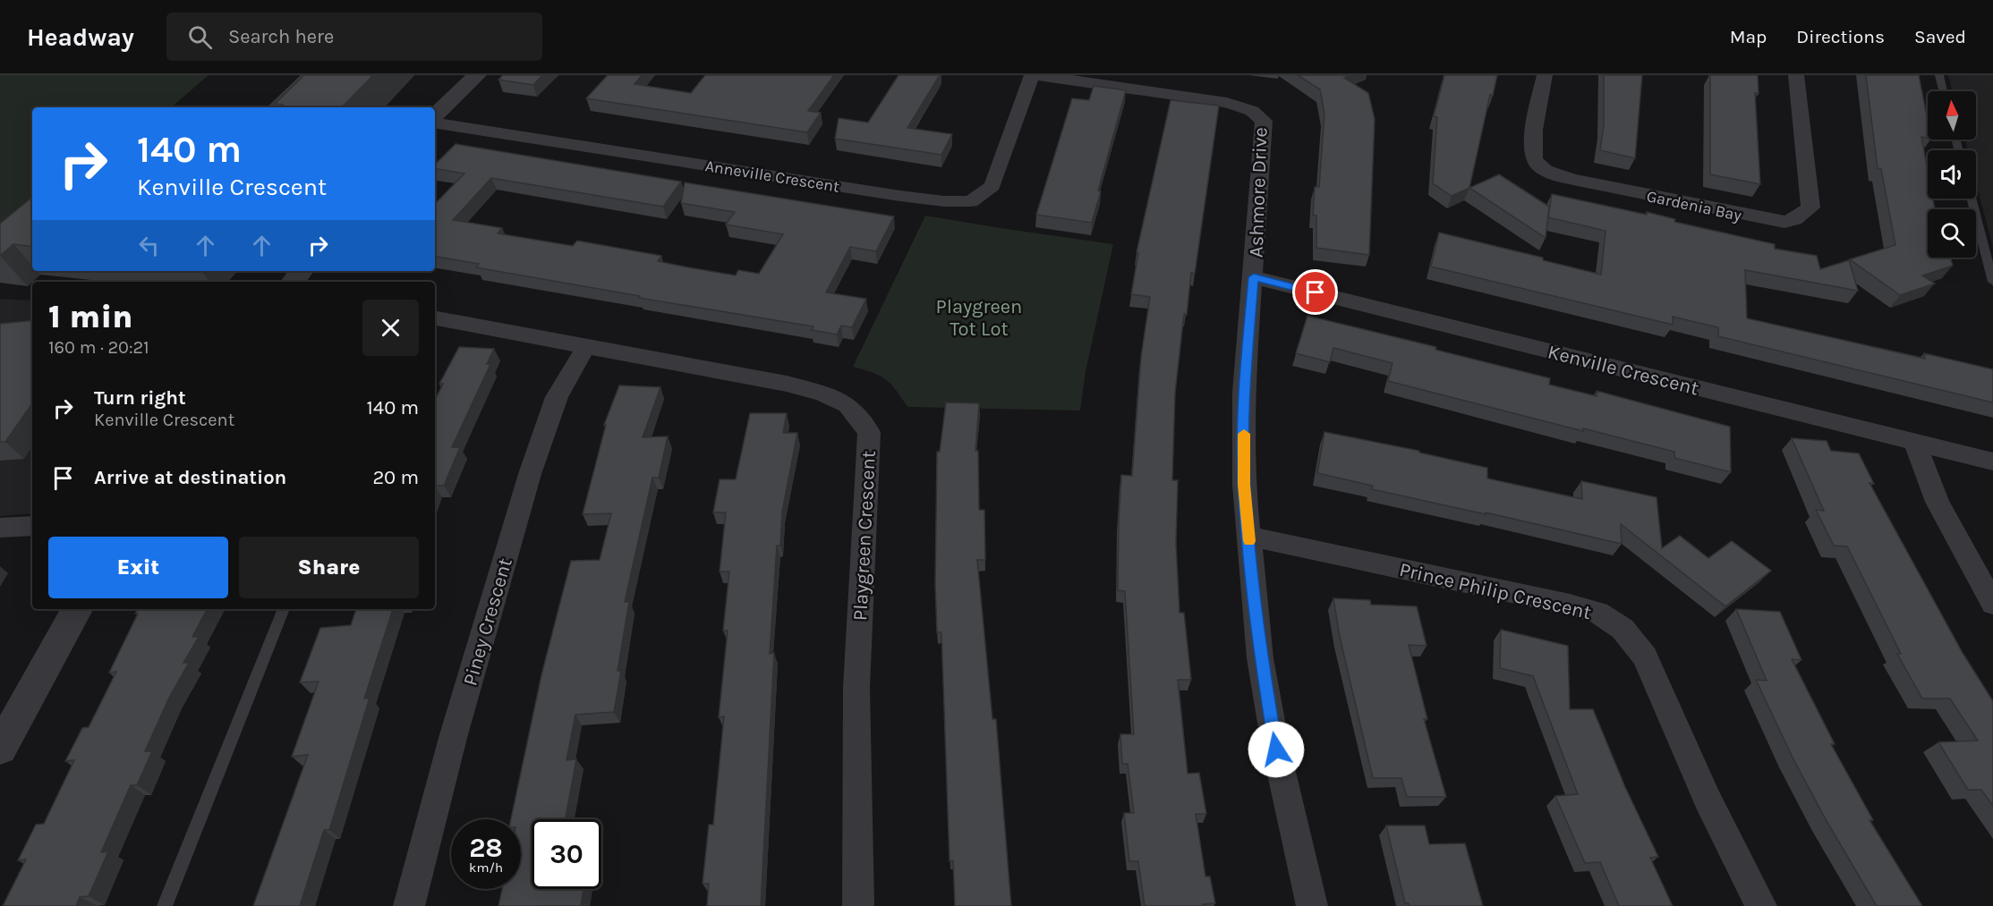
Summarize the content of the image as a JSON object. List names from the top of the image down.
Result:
{
  "streets": {
    "street": [
      "Anneville Crescent",
      "Ashmore Drive",
      "Gardenia Bay",
      "Kenville Crescent",
      "Playgreen Crescent",
      "Prince Philip Crescent",
      "Piney Crescent"
    ]
  },
  "crossings": [
    ["Ashmore Drive", "Kenville Crescent"],
    ["Ashmore Drive", "Prince Philip Crescent"],
    ["Playgreen Crescent", "Piney Crescent"]
  ],
  "parks": ["Playgreen Tot Lot"],
  "north": "top",
  "page": {
    "header": "Headway",
    "search": "Search here",
    "nav": ["Map", "Directions", "Saved"],
    "turn": ["140 m", "Kenville Crescent"],
    "heading": ["1 min", "160 m · 20:21"],
    "list": [
      {
        "name": "Turn right",
        "note": "Kenville Crescent",
        "value": "140 m"
      },
      {
        "name": "Arrive at destination",
        "value": "20 m"
      }
    ],
    "buttons": ["Exit", "Share"],
    "speed": "28 km/h",
    "limit": "30"
  }
}
